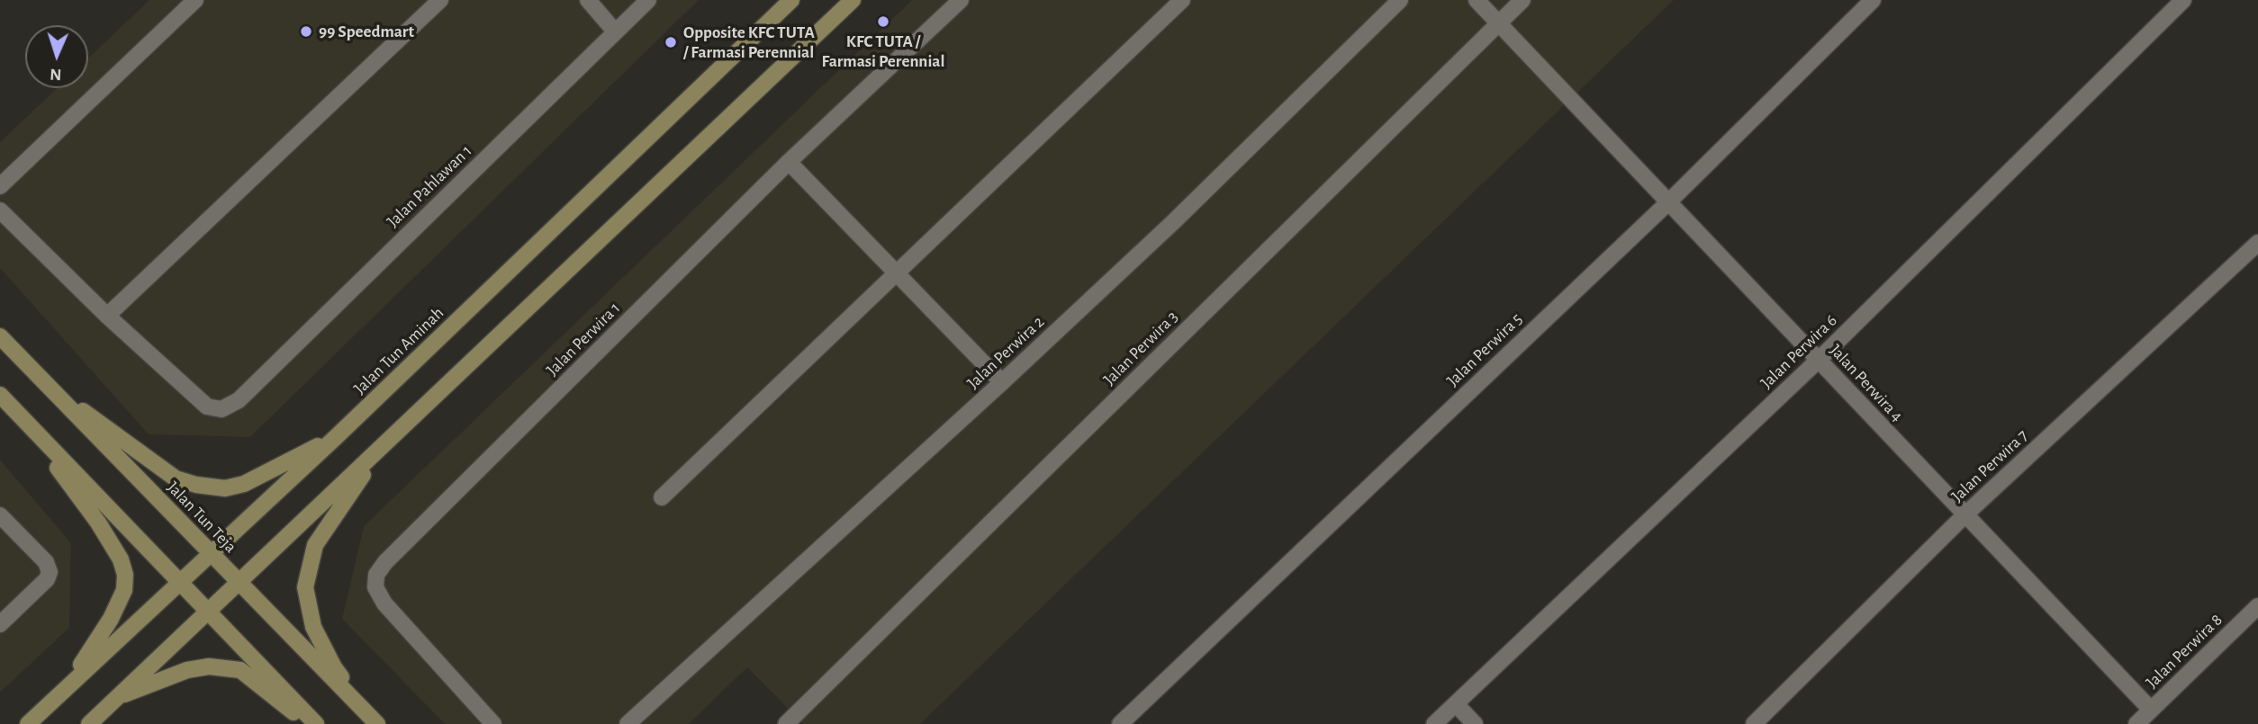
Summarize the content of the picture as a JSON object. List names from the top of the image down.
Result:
{
  "streets": {
    "main road": ["Jalan Tun Aminah", "Jalan Tun Teja"],
    "street": [
      "Jalan Pahlawan 1",
      "Jalan Perwira 1",
      "Jalan Perwira 3",
      "Jalan Perwira 5",
      "Jalan Perwira 6",
      "Jalan Perwira 2",
      "Jalan Perwira 4",
      "Jalan Perwira 7",
      "Jalan Perwira 8"
    ]
  },
  "crossings": [
    ["Jalan Perwira 3", "Jalan Perwira 4"],
    ["Jalan Perwira 5", "Jalan Perwira 4"],
    ["Jalan Tun Aminah", "Jalan Tun Teja"],
    ["Jalan Perwira 6", "Jalan Perwira 4"],
    ["Jalan Perwira 4", "Jalan Perwira 7"],
    ["Jalan Perwira 4", "Jalan Perwira 8"]
  ],
  "places": ["KFC TUTA / Farmasi Perennial", "99 Speedmart", "Opposite KFC TUTA / Farmasi Perennial"],
  "north": "bottom"
}
